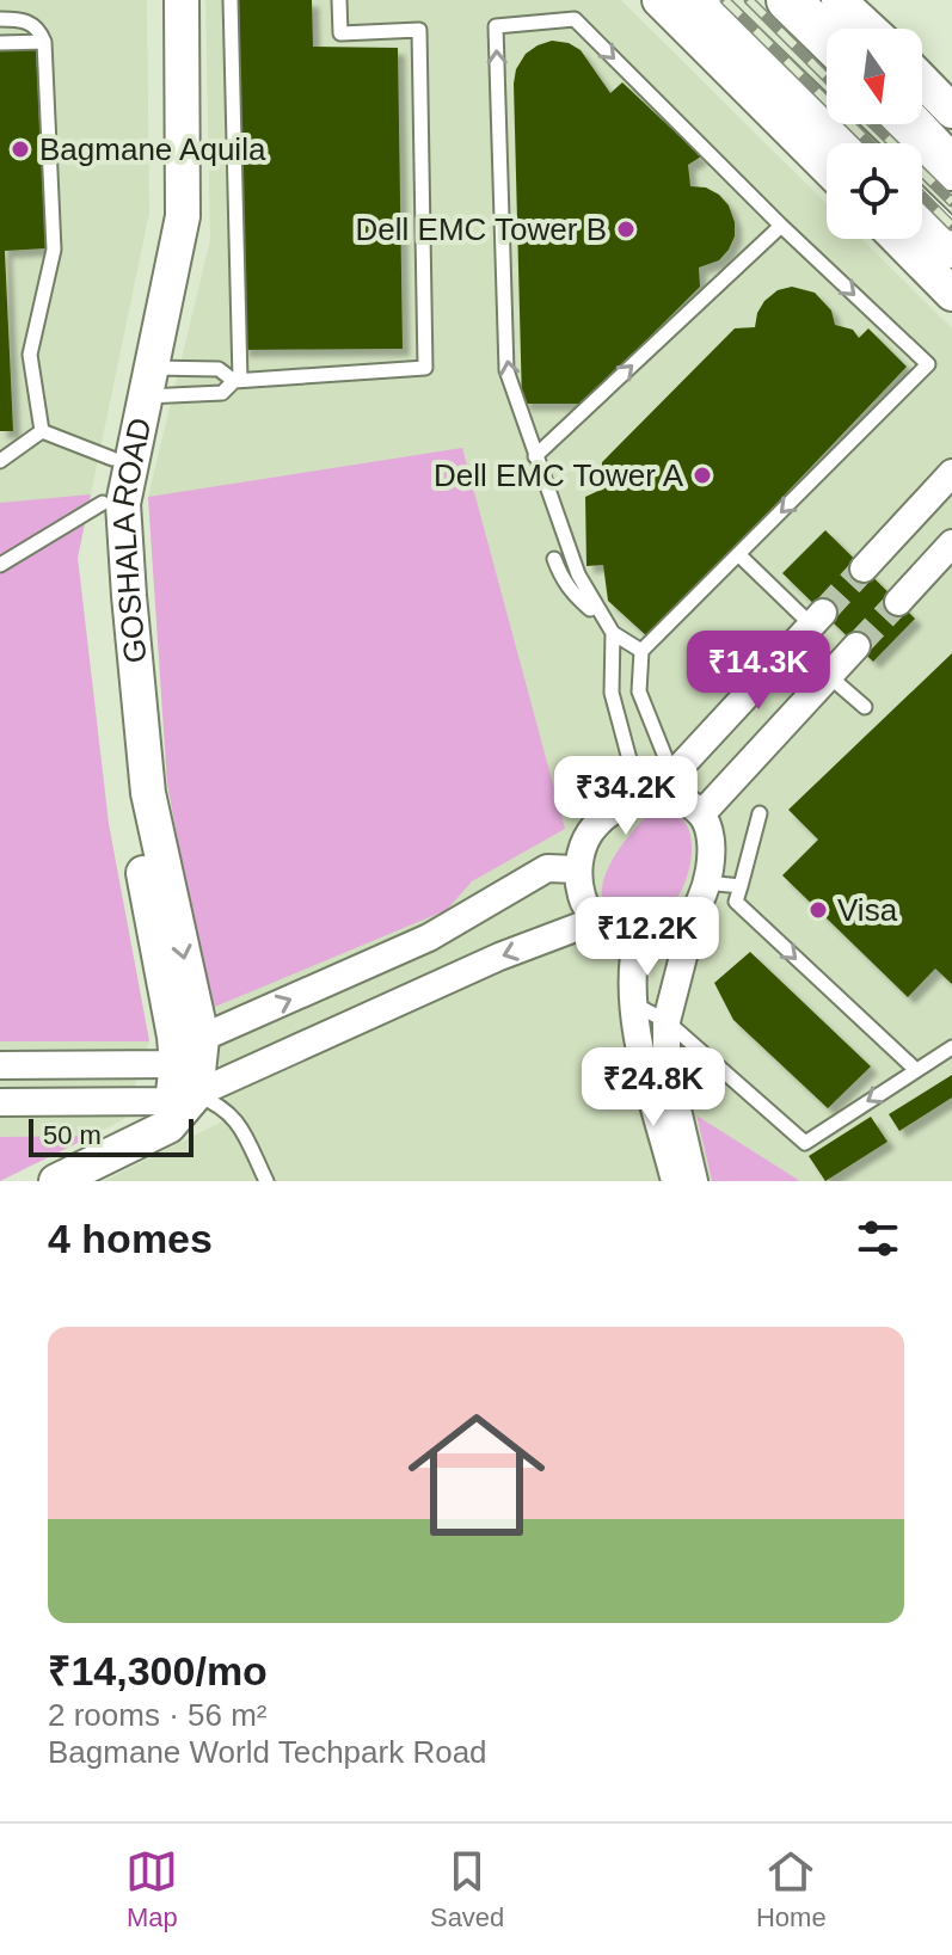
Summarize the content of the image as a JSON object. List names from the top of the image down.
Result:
{
  "streets": {
    "street": ["GOSHALA ROAD"]
  },
  "places": [
    "Bagmane Aquila",
    "Dell EMC Tower B",
    "Dell EMC Tower A",
    "Visa"
  ],
  "scale_bar": "50 m",
  "north": "bottom",
  "page": {
    "price": [
      "₹14.3K",
      "₹34.2K",
      "₹12.2K",
      "₹24.8K"
    ],
    "scale": "50 m",
    "heading": "4 homes",
    "list": [
      {
        "name": "₹14,300/mo",
        "note": "2 rooms · 56 m² · Bagmane World Techpark Road"
      }
    ],
    "tabs": ["Map", "Saved", "Home"]
  }
}
